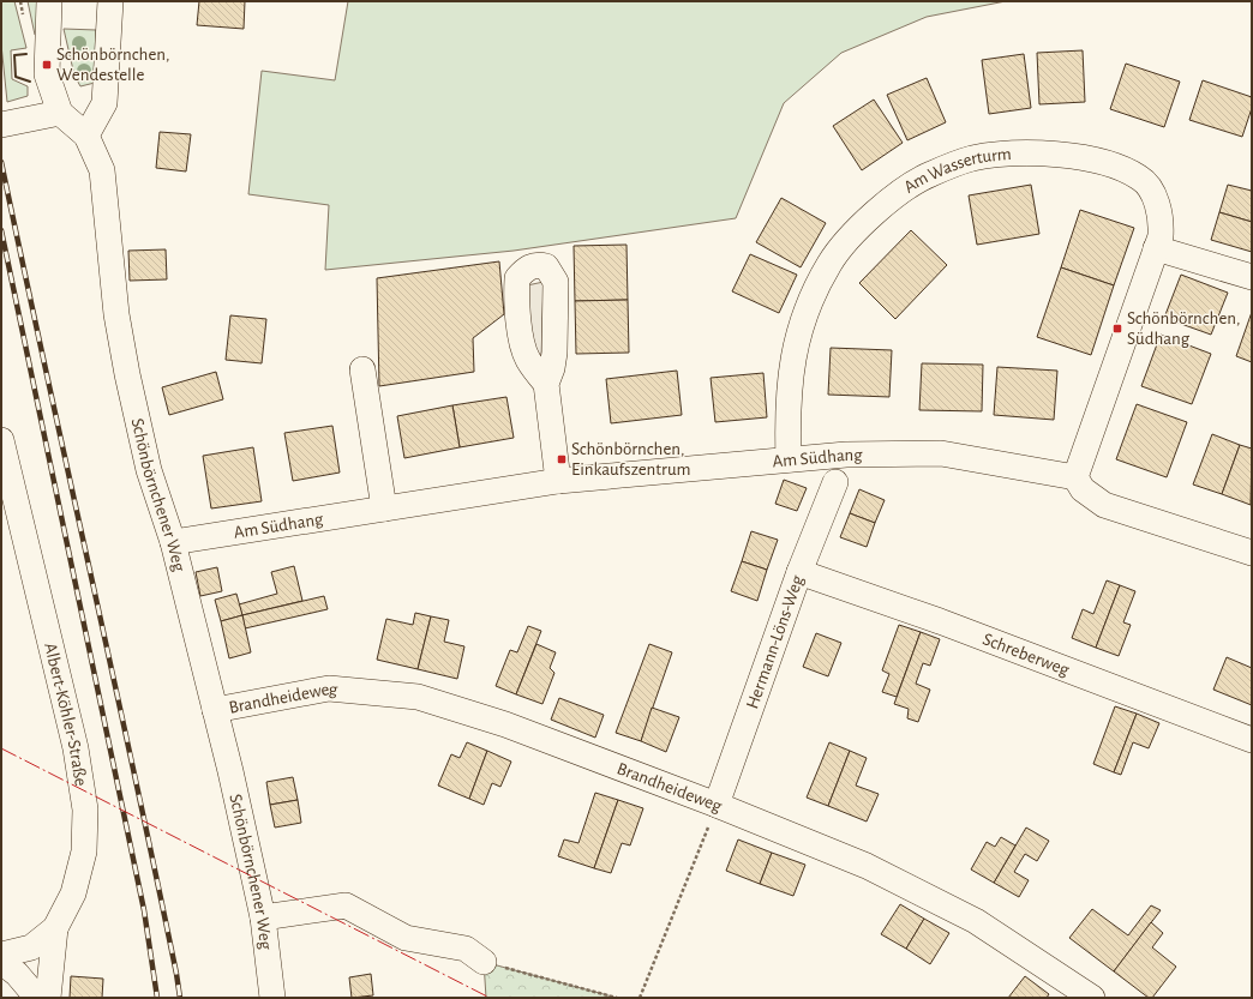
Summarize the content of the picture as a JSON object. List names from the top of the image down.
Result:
{
  "streets": {
    "street": [
      "Am Wasserturm",
      "Am Südhang",
      "Schönbörnchener Weg",
      "Hermann-Löns-Weg",
      "Schreberweg",
      "Brandheideweg",
      "Albert-Köhler-Straße"
    ]
  },
  "crossings": [
    ["Am Wasserturm", "Am Südhang"],
    ["Am Südhang", "Schönbörnchener Weg"],
    ["Schönbörnchener Weg", "Brandheideweg"],
    ["Hermann-Löns-Weg", "Schreberweg"],
    ["Hermann-Löns-Weg", "Brandheideweg"]
  ],
  "places": {
    "transit": ["Schönbörnchen, Wendestelle", "Schönbörnchen, Südhang", "Schönbörnchen, Einkaufszentrum"]
  }
}
